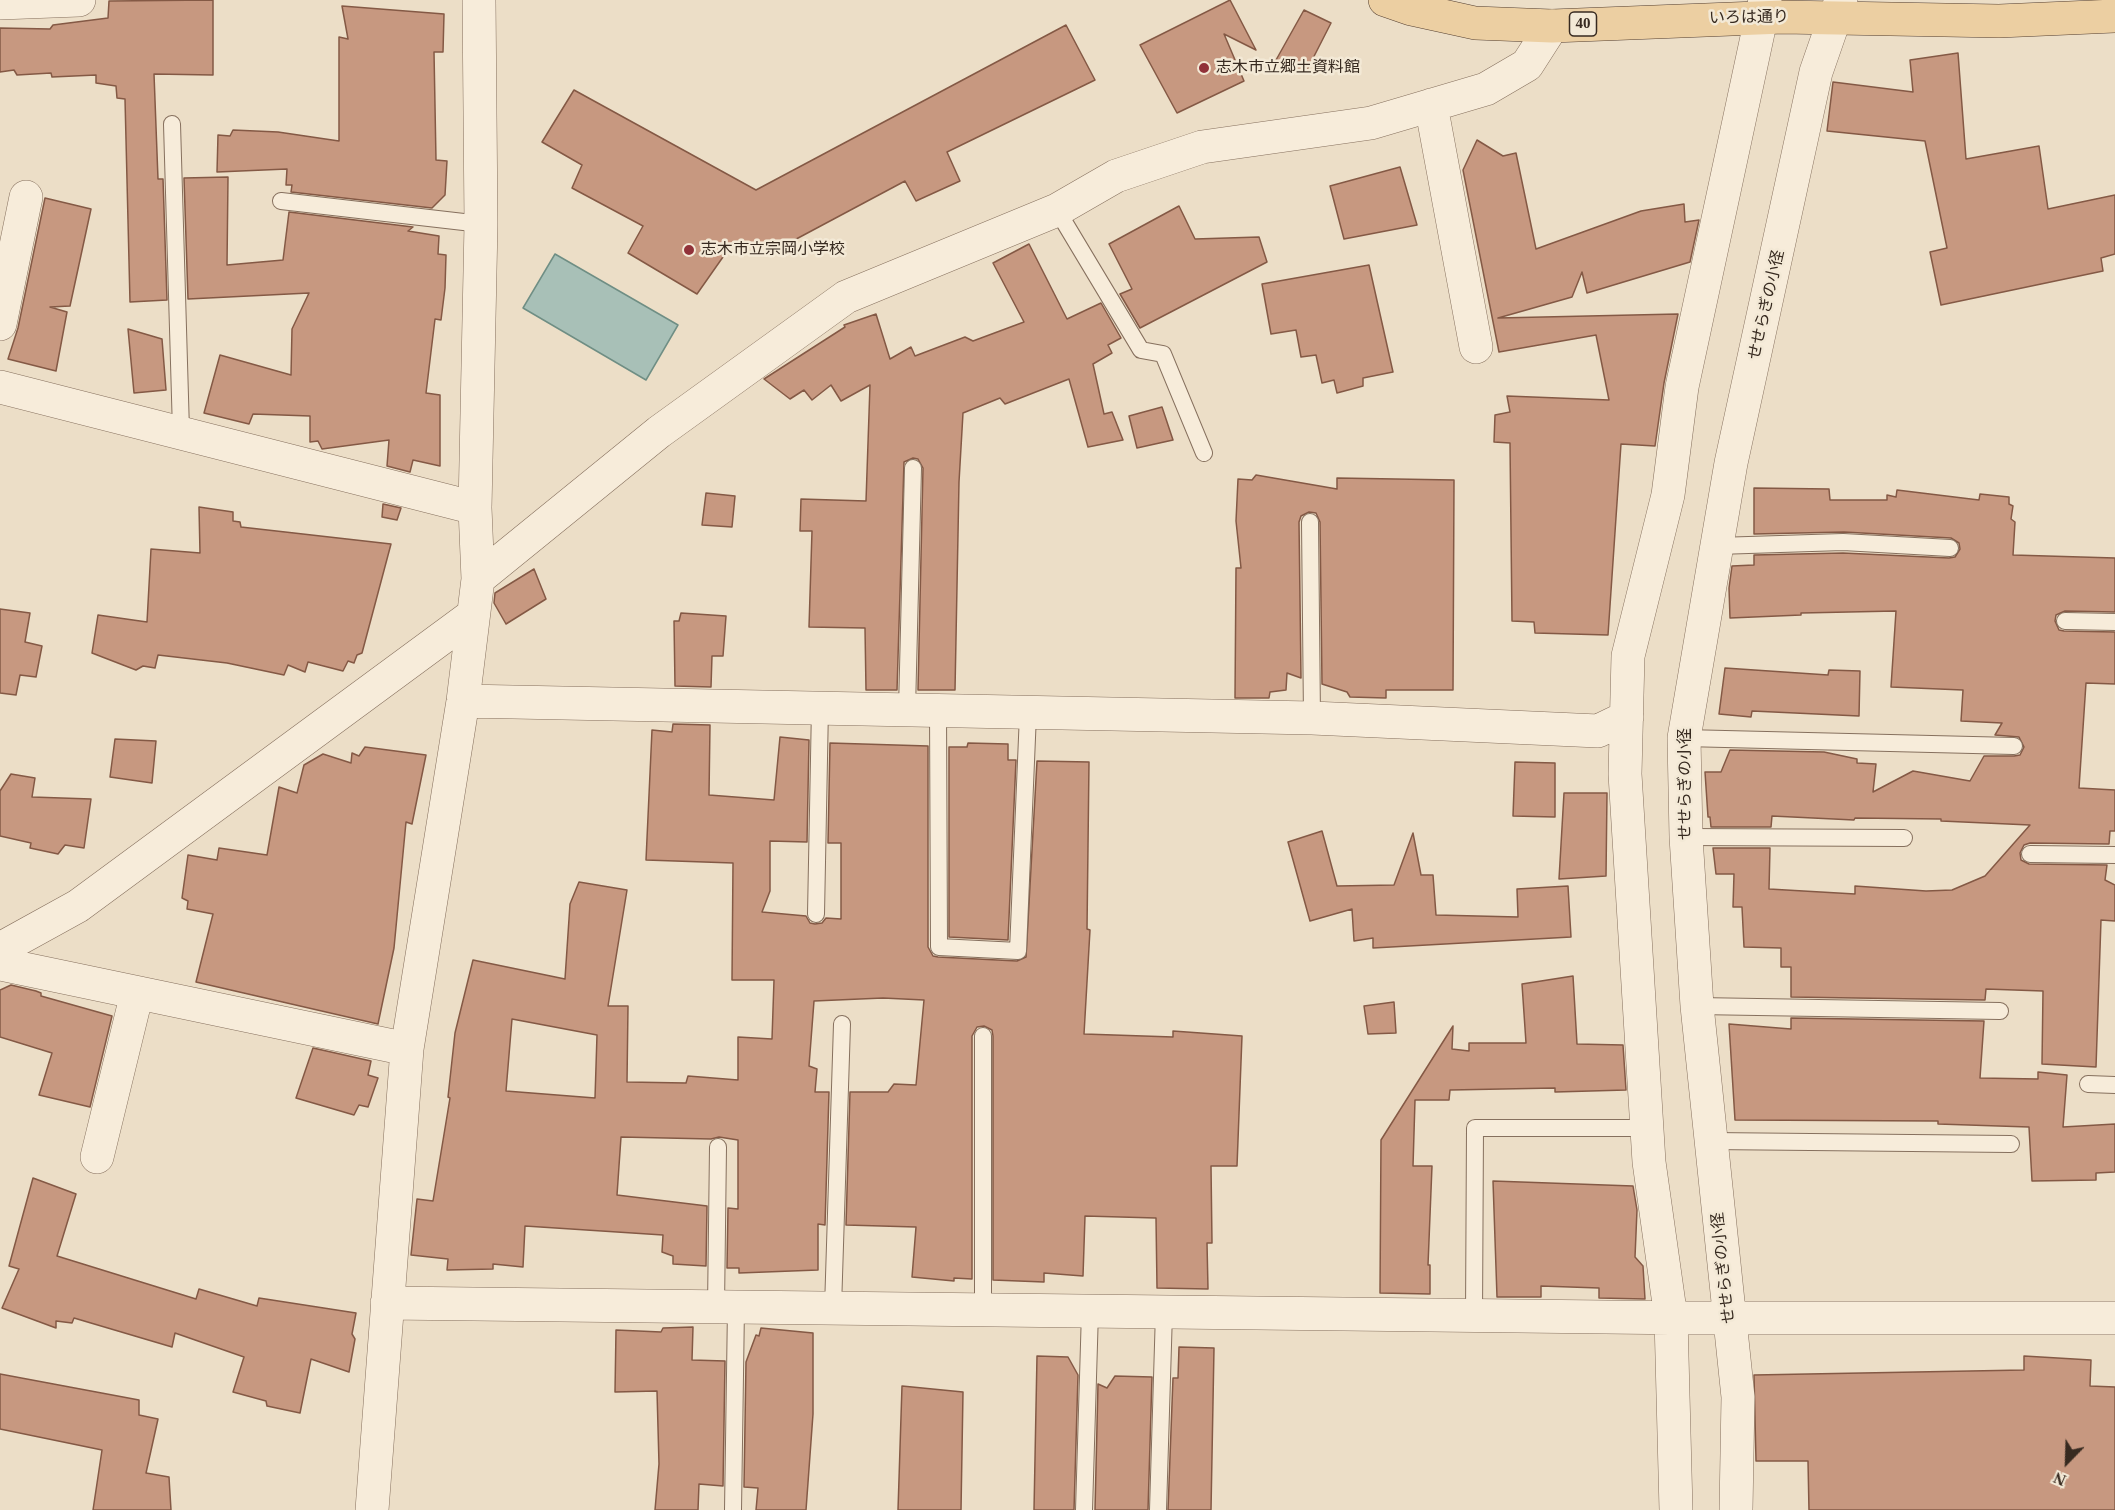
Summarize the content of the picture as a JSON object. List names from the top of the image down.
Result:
{
  "streets": {
    "main road": ["いろは通り", "40"],
    "street": ["せせらぎの小径"]
  },
  "crossings": [
    ["いろは通り", "せせらぎの小径"]
  ],
  "places": ["志木市立郷土資料館", "志木市立宗岡小学校"],
  "north": "bottom left"
}
